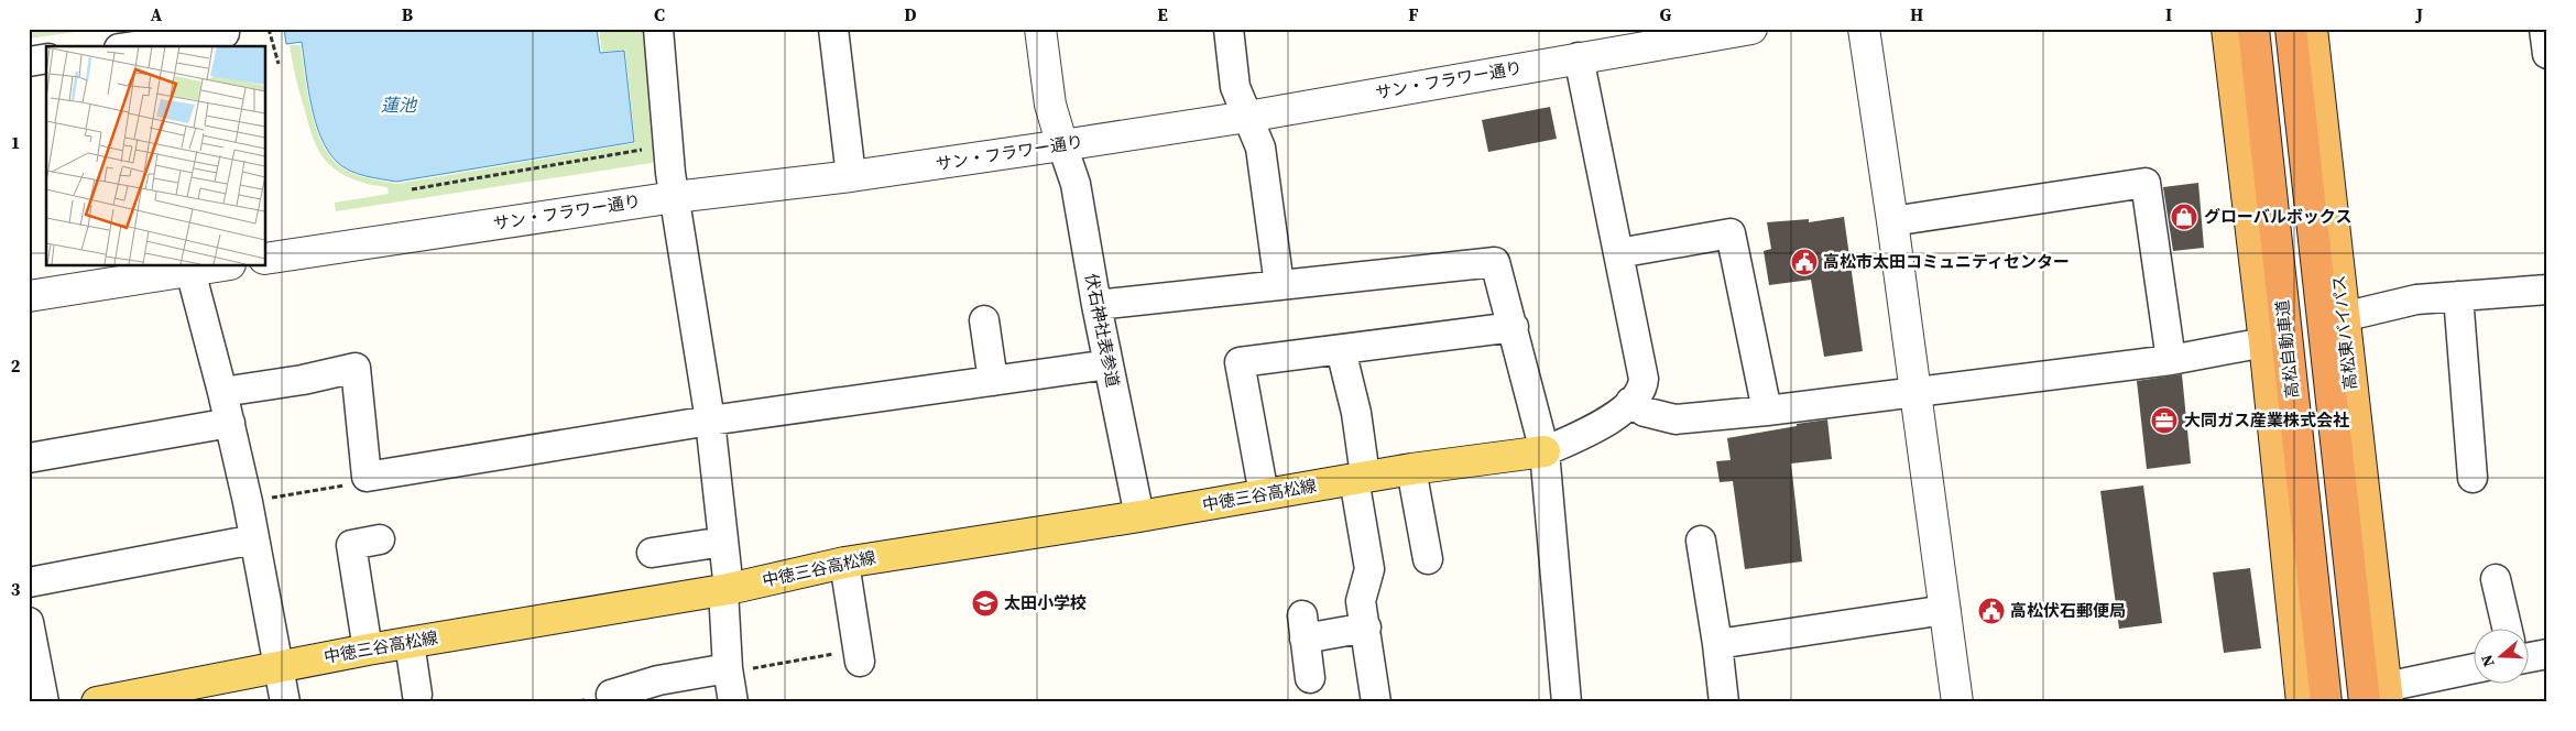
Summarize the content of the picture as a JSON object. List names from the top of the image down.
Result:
{
  "streets": {
    "highway": ["高松東バイパス", "高松自動車道"],
    "main road": ["中徳三谷高松線"],
    "street": ["サン・フラワー通り", "伏石神社表参道"]
  },
  "crossings": [
    ["サン・フラワー通り", "伏石神社表参道"],
    ["伏石神社表参道", "中徳三谷高松線"]
  ],
  "water": ["蓮池"],
  "places": {
    "shop": ["グローバルボックス"],
    "public building": ["高松市太田コミュニティセンター", "高松伏石郵便局"],
    "office": ["大同ガス産業株式会社"],
    "school or university": ["太田小学校"]
  },
  "north": "left",
  "grid": {
    "columns": [
      "A",
      "B",
      "C",
      "D",
      "E",
      "F",
      "G",
      "H",
      "I",
      "J"
    ],
    "rows": ["1", "2", "3"]
  }
}
